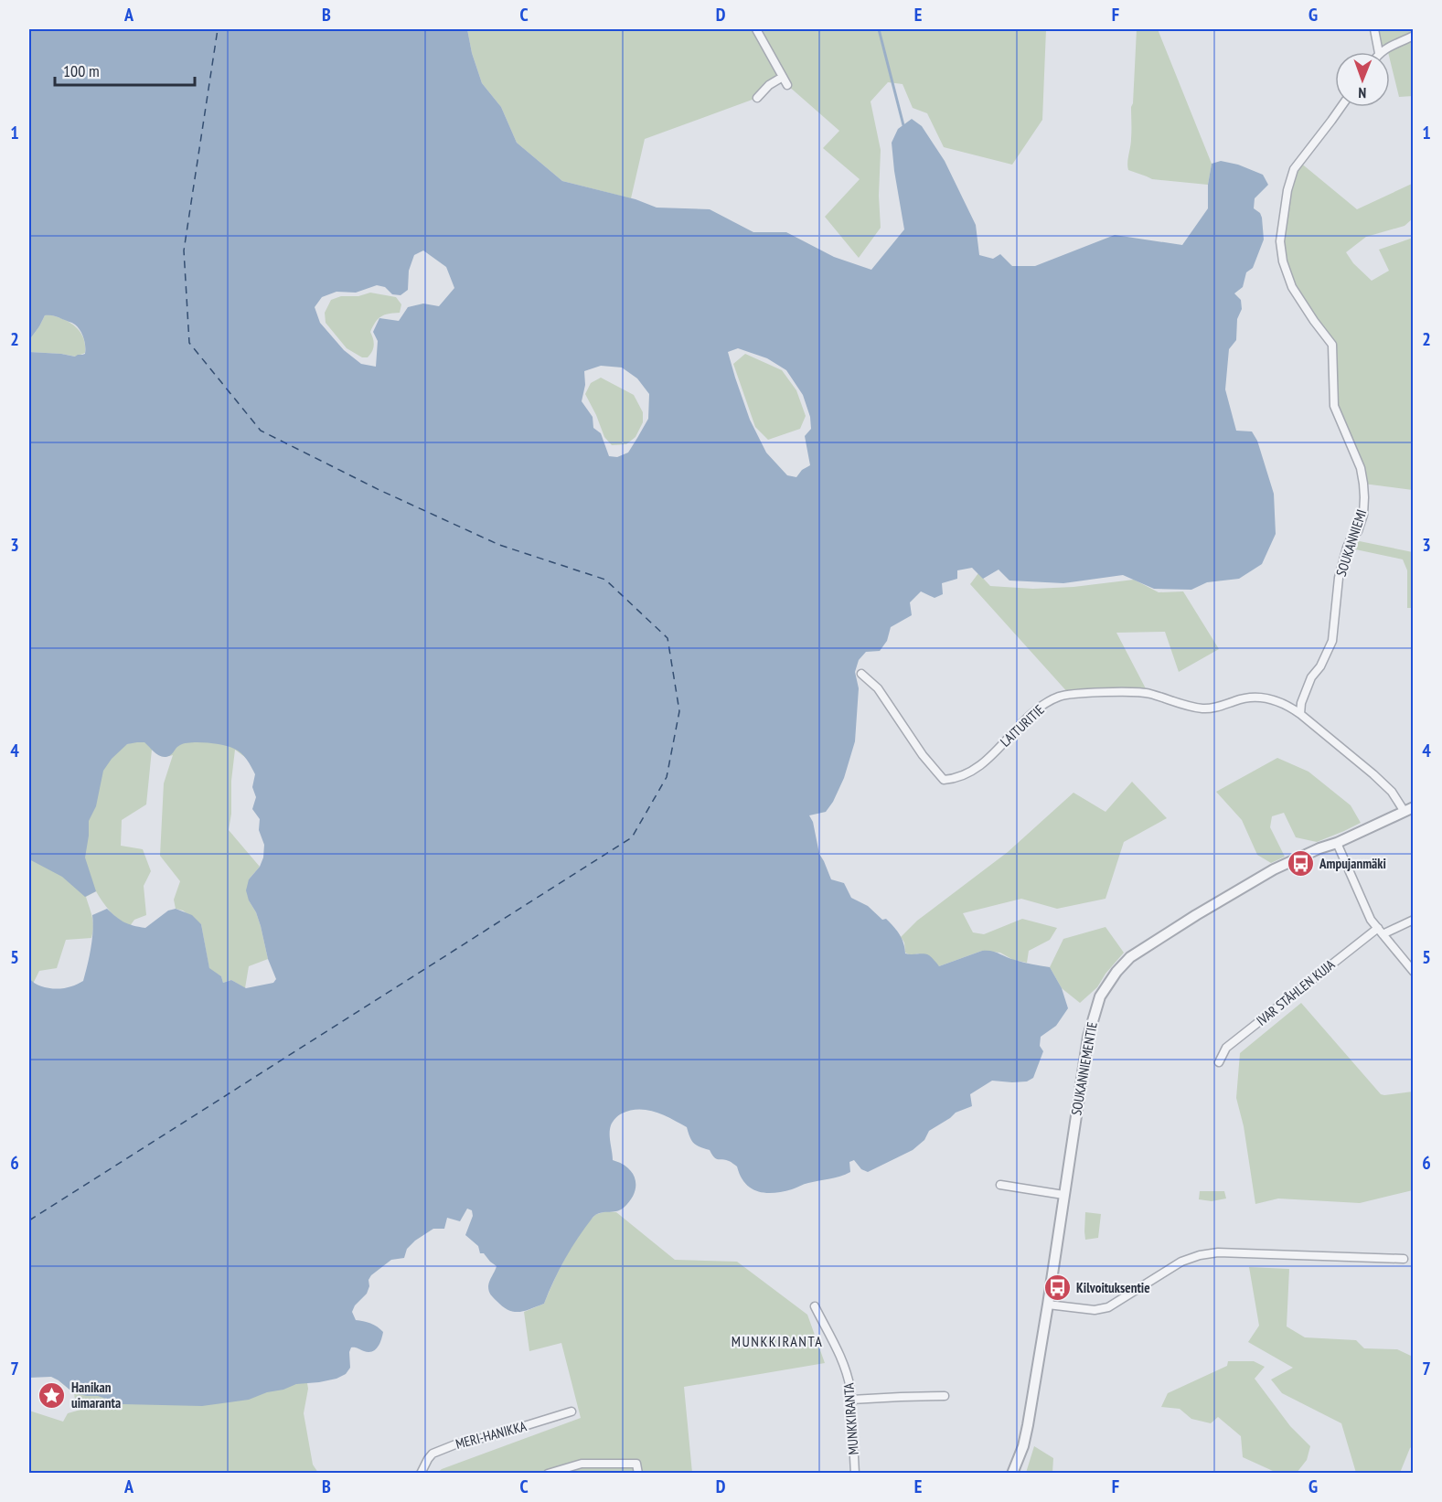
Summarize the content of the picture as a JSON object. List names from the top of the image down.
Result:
{
  "streets": {
    "street": [
      "SOUKANNIEMI",
      "LAITURITIE",
      "IVAR STÅHLEN KUJA",
      "SOUKANNIEMENTIE",
      "MUNKKIRANTA",
      "MERI-HANIKKA"
    ]
  },
  "crossings": [
    ["SOUKANNIEMI", "LAITURITIE"]
  ],
  "districts": ["MUNKKIRANTA"],
  "places": {
    "bus stop": ["Ampujanmäki", "Kilvoituksentie"],
    "place": ["Hanikan uimaranta"]
  },
  "scale_bar": "100 m",
  "north": "bottom",
  "grid": {
    "columns": [
      "A",
      "B",
      "C",
      "D",
      "E",
      "F",
      "G"
    ],
    "rows": [
      "1",
      "2",
      "3",
      "4",
      "5",
      "6",
      "7"
    ]
  }
}
